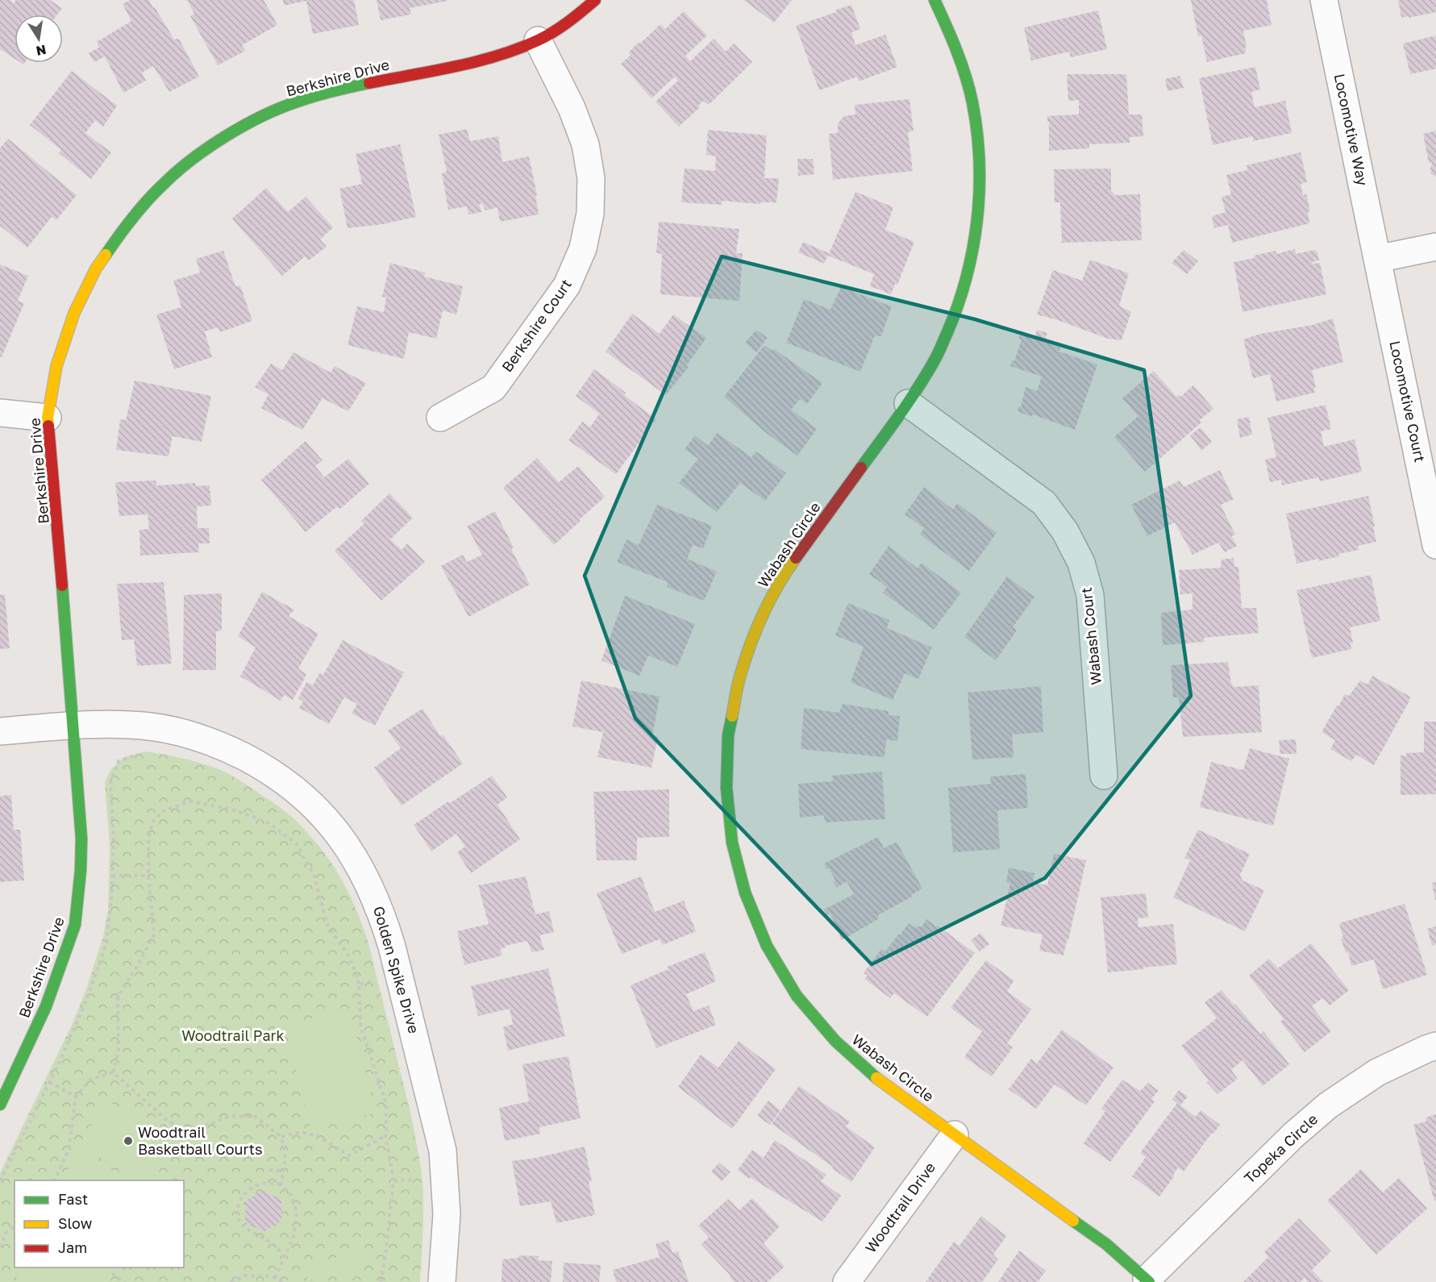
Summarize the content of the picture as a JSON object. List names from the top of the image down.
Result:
{
  "streets": {
    "street": [
      "Berkshire Drive",
      "Locomotive Way",
      "Berkshire Court",
      "Locomotive Court",
      "Wabash Circle",
      "Wabash Court",
      "Golden Spike Drive",
      "Topeka Circle",
      "Woodtrail Drive"
    ]
  },
  "crossings": [
    ["Berkshire Drive", "Berkshire Court"],
    ["Berkshire Drive", "Golden Spike Drive"],
    ["Locomotive Way", "Locomotive Court"],
    ["Wabash Circle", "Wabash Court"],
    ["Wabash Circle", "Topeka Circle"],
    ["Wabash Circle", "Woodtrail Drive"]
  ],
  "parks": ["Woodtrail Park"],
  "places": ["Woodtrail Basketball Courts"],
  "legend": ["Fast", "Slow", "Jam"],
  "north": "bottom"
}
